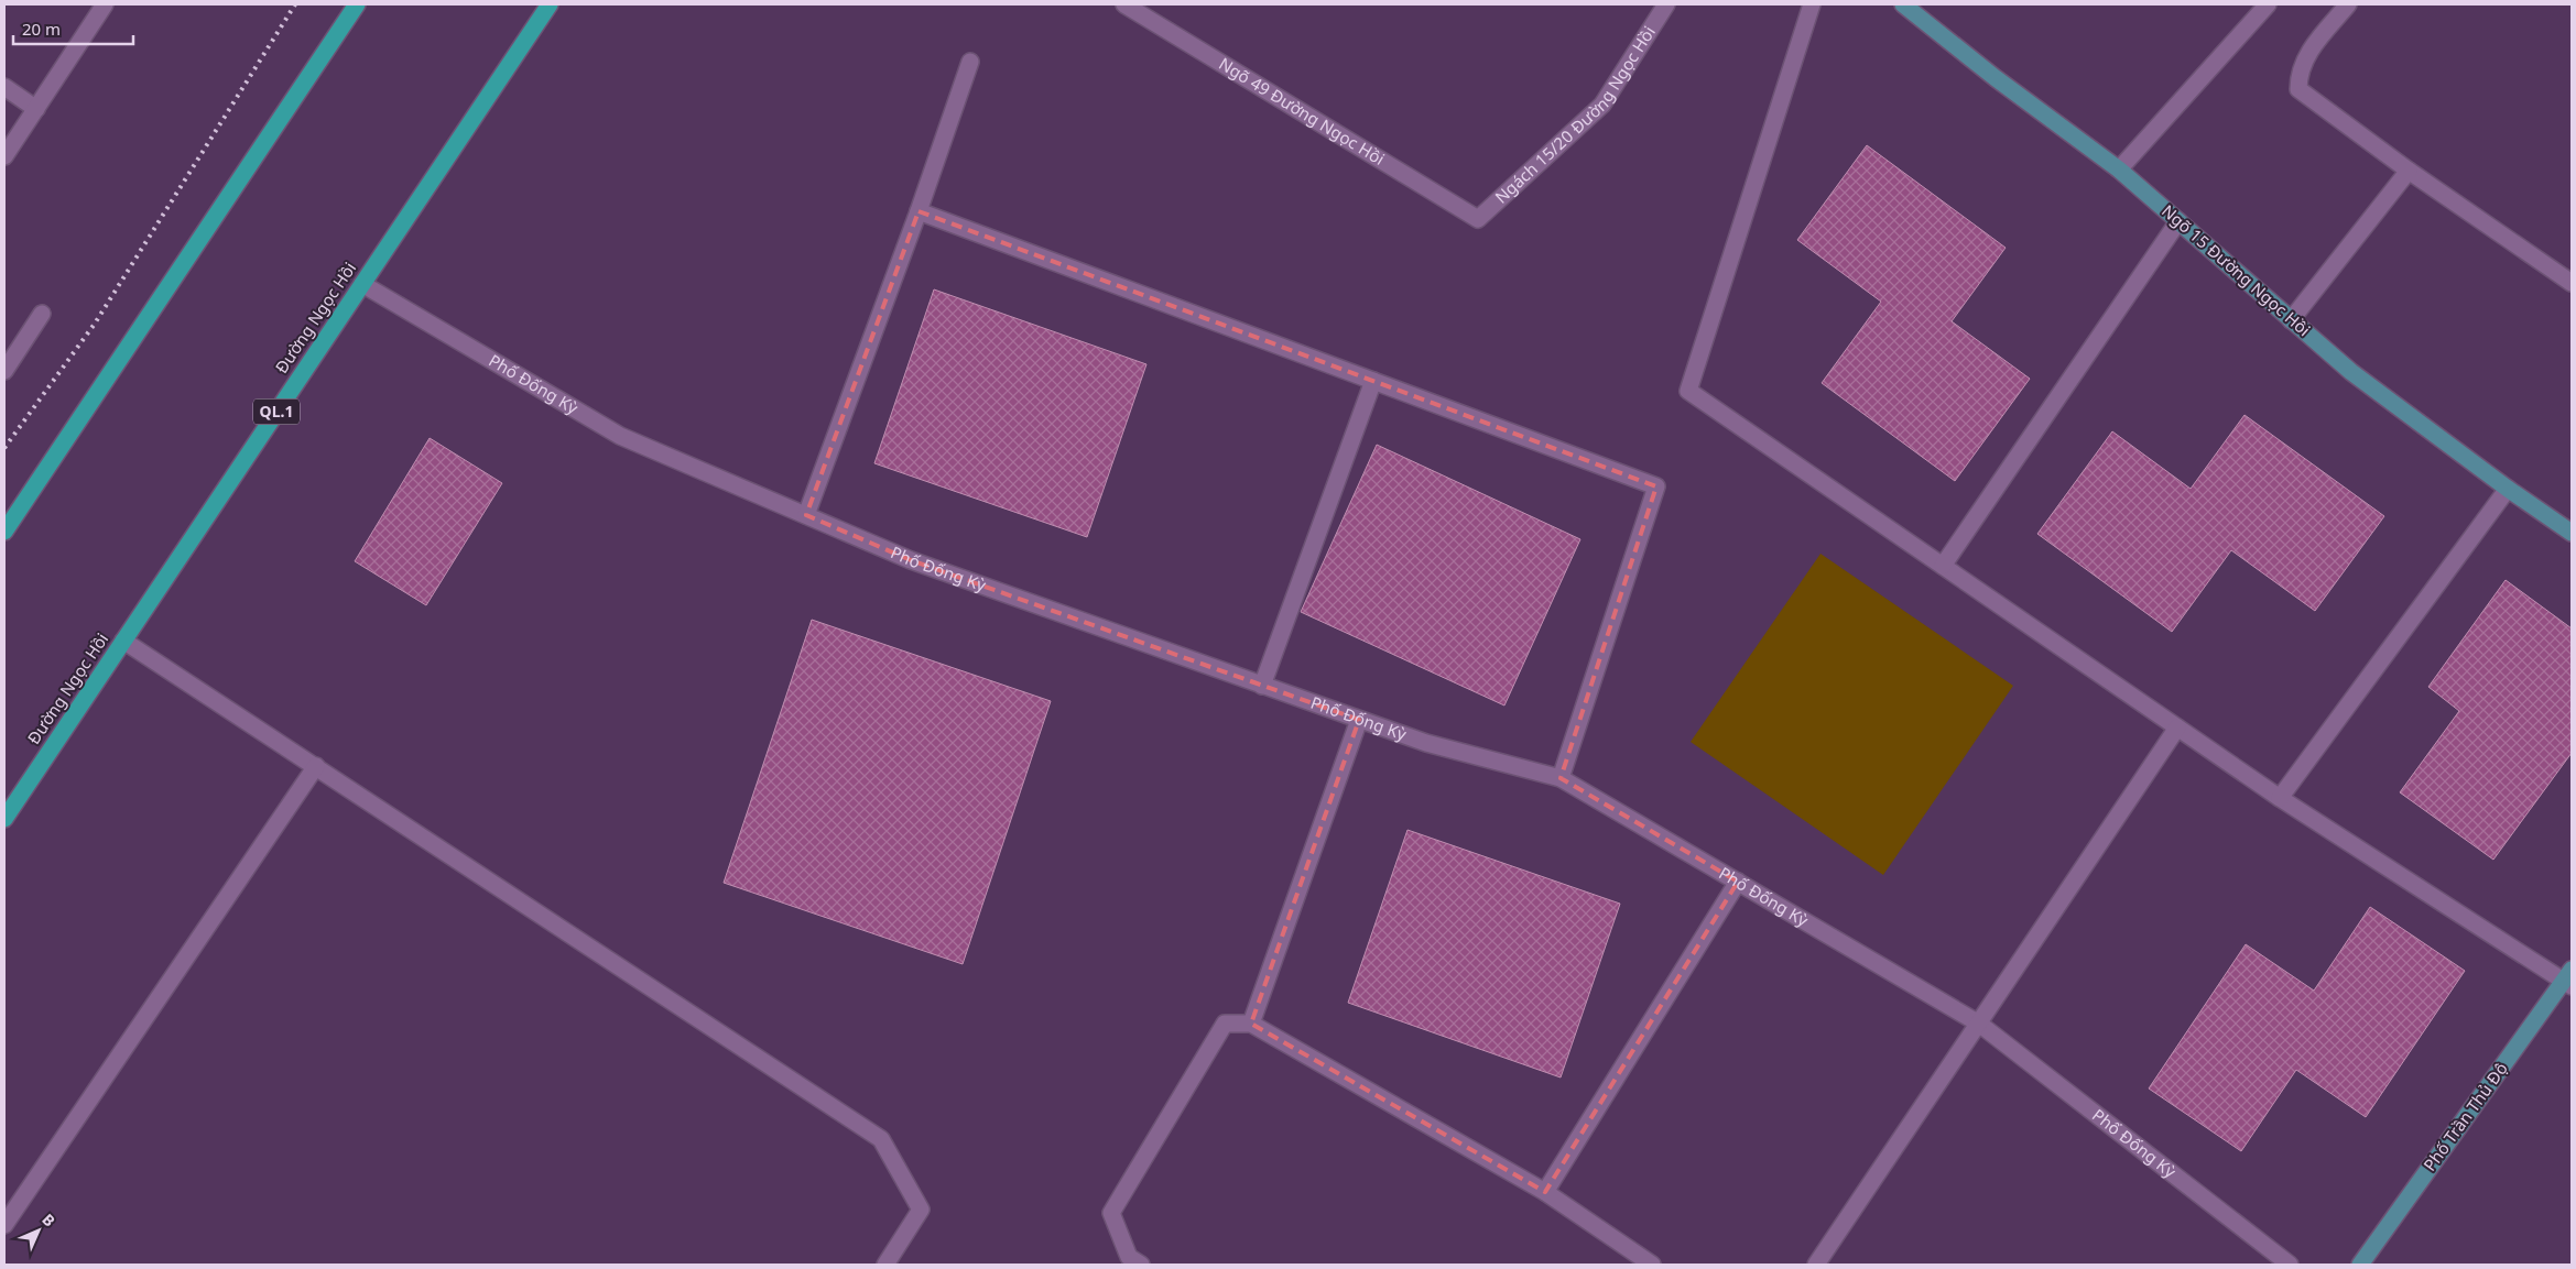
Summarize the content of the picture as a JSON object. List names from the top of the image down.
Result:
{
  "streets": {
    "highway": ["Đường Ngọc Hồi", "QL.1"],
    "main road": ["Ngõ 15 Đường Ngọc Hồi", "Phố Trần Thủ Độ"],
    "street": ["Ngõ 49 Đường Ngọc Hồi", "Ngách 15/20 Đường Ngọc Hồi", "Phố Đống Kỳ"]
  },
  "crossings": [
    ["Ngõ 49 Đường Ngọc Hồi", "Ngách 15/20 Đường Ngọc Hồi"],
    ["Đường Ngọc Hồi", "Phố Đống Kỳ"]
  ],
  "scale_bar": "20 m",
  "north": "top right"
}
